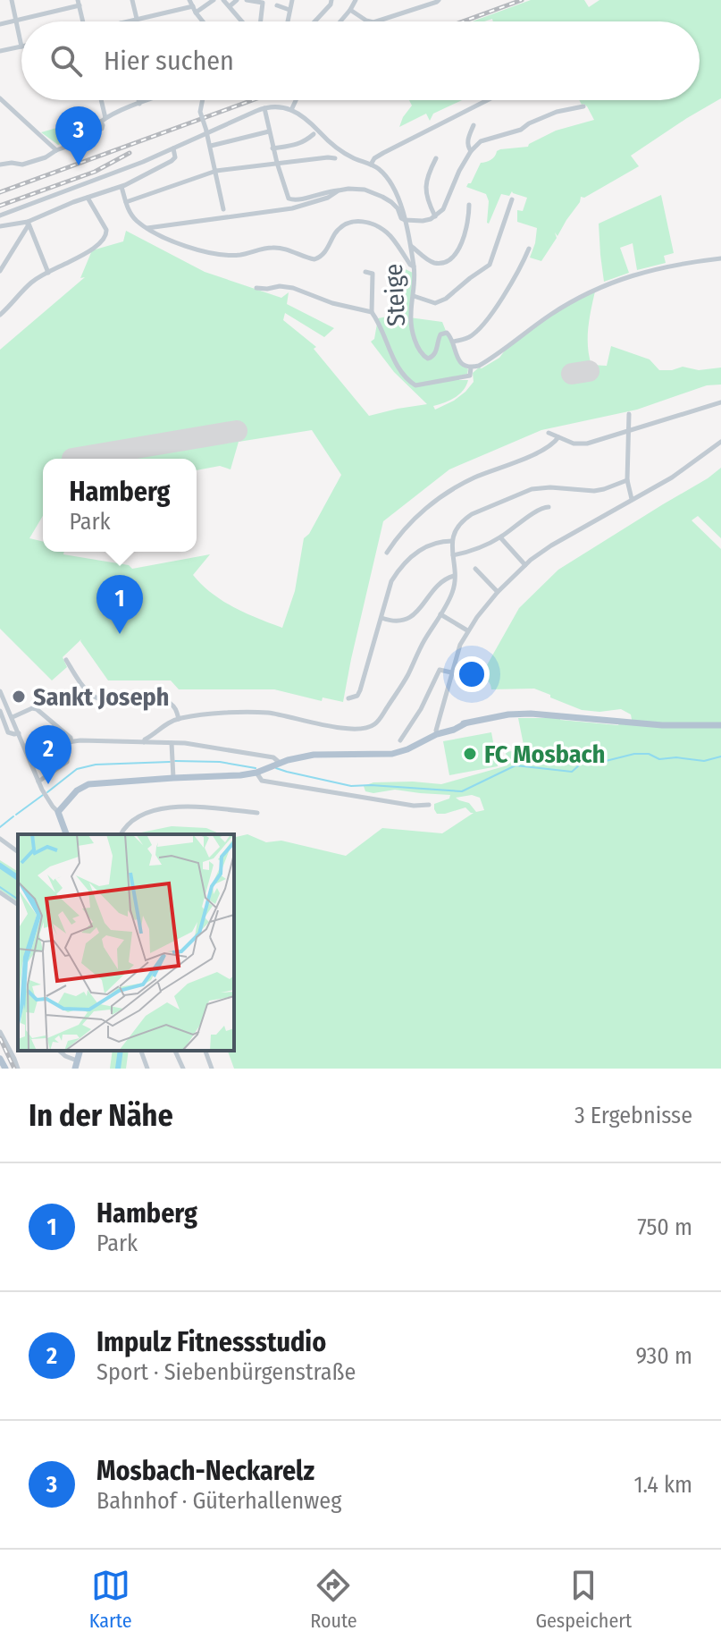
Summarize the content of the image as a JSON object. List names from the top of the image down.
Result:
{
  "streets": {
    "street": ["Steige"]
  },
  "places": ["Sankt Joseph", "FC Mosbach"],
  "page": {
    "search": "Hier suchen",
    "pins": ["3", "1", "2"],
    "popup": ["Hamberg", "Park"],
    "heading": ["In der Nähe", "3 Ergebnisse"],
    "list": [
      {
        "mark": "1",
        "name": "Hamberg",
        "note": "Park",
        "value": "750 m"
      },
      {
        "mark": "2",
        "name": "Impulz Fitnessstudio",
        "note": "Sport · Siebenbürgenstraße",
        "value": "930 m"
      },
      {
        "mark": "3",
        "name": "Mosbach-Neckarelz",
        "note": "Bahnhof · Güterhallenweg",
        "value": "1.4 km"
      }
    ],
    "nav": ["Karte", "Route", "Gespeichert"]
  }
}
